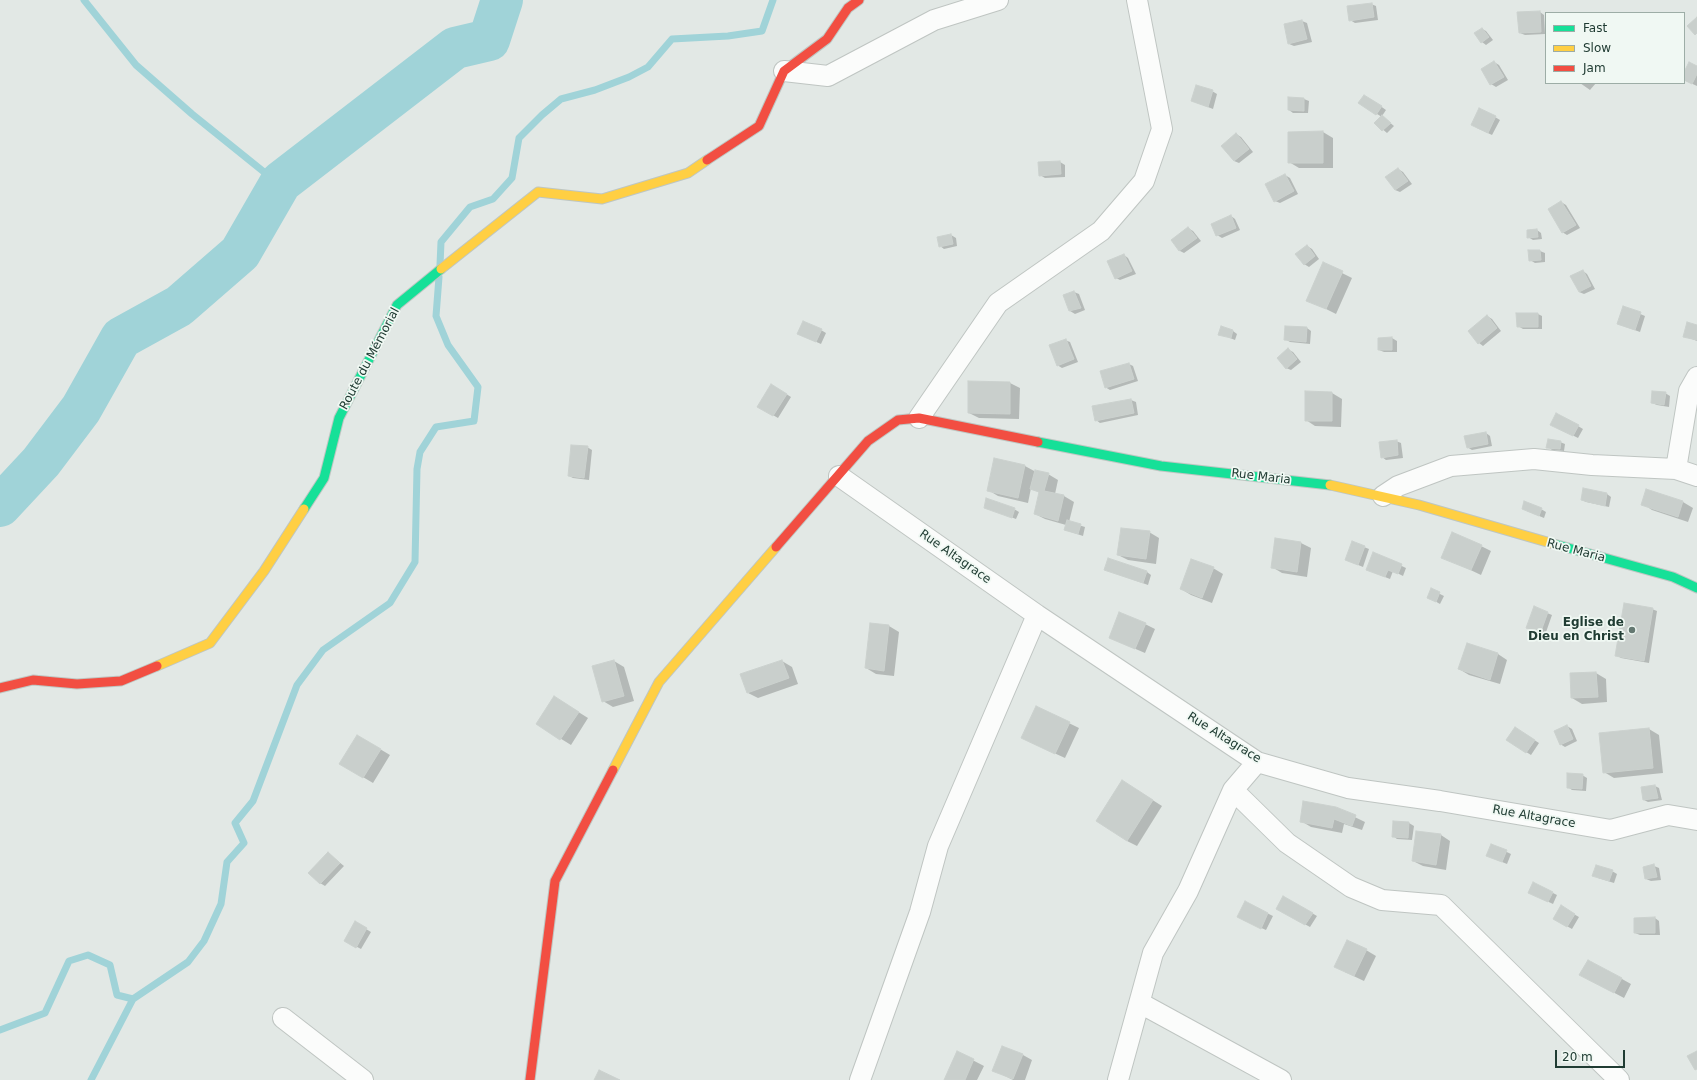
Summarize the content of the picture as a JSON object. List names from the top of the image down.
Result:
{
  "streets": {
    "street": ["Route du Mémorial", "Rue Maria", "Rue Altagrace"]
  },
  "crossings": [
    ["Rue Maria", "Rue Altagrace"]
  ],
  "places": ["Eglise de Dieu en Christ"],
  "legend": ["Fast", "Slow", "Jam"],
  "scale_bar": "20 m"
}
